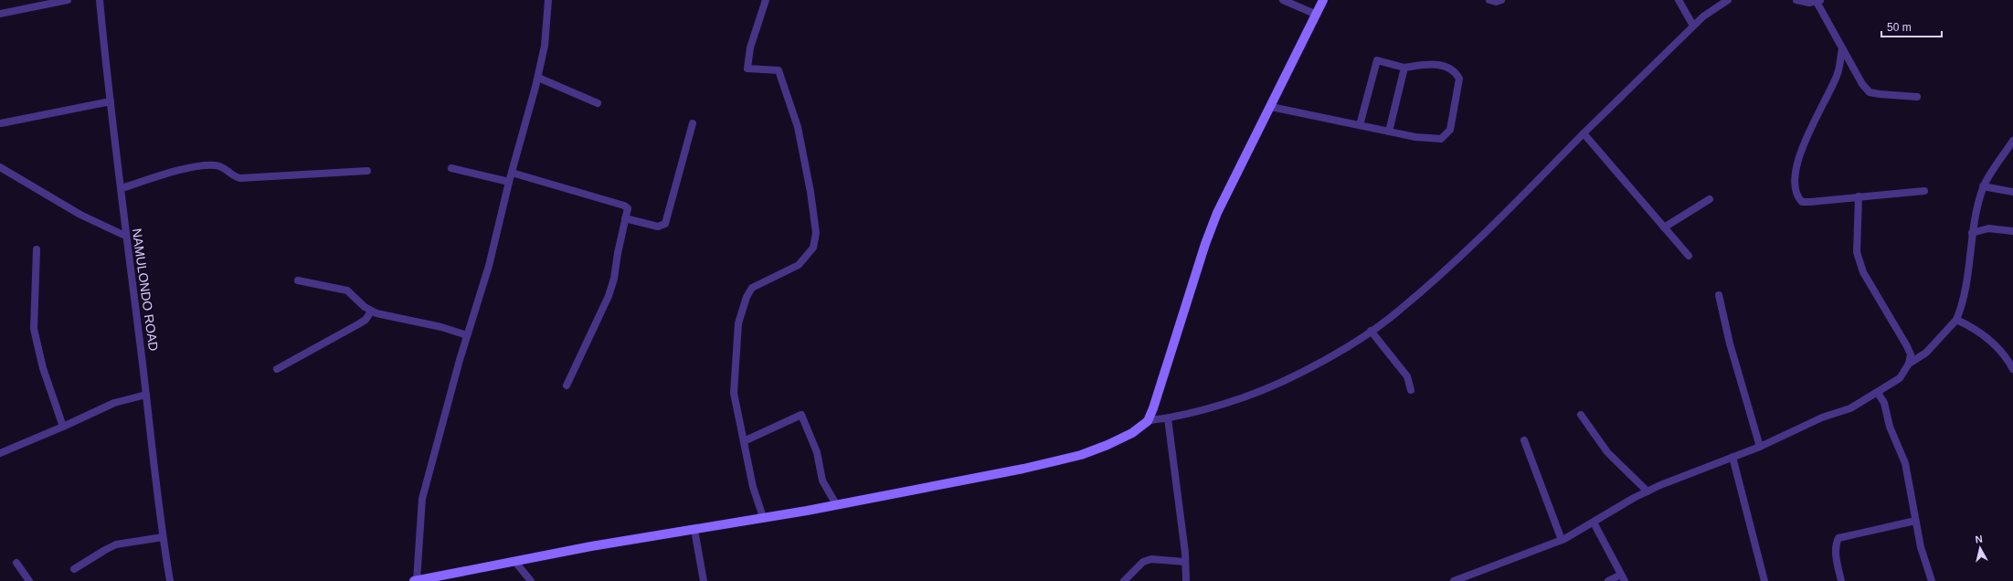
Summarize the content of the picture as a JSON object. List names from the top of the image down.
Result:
{
  "streets": {
    "street": ["NAMULONDO ROAD"]
  },
  "scale_bar": "50 m",
  "north": "top"
}
